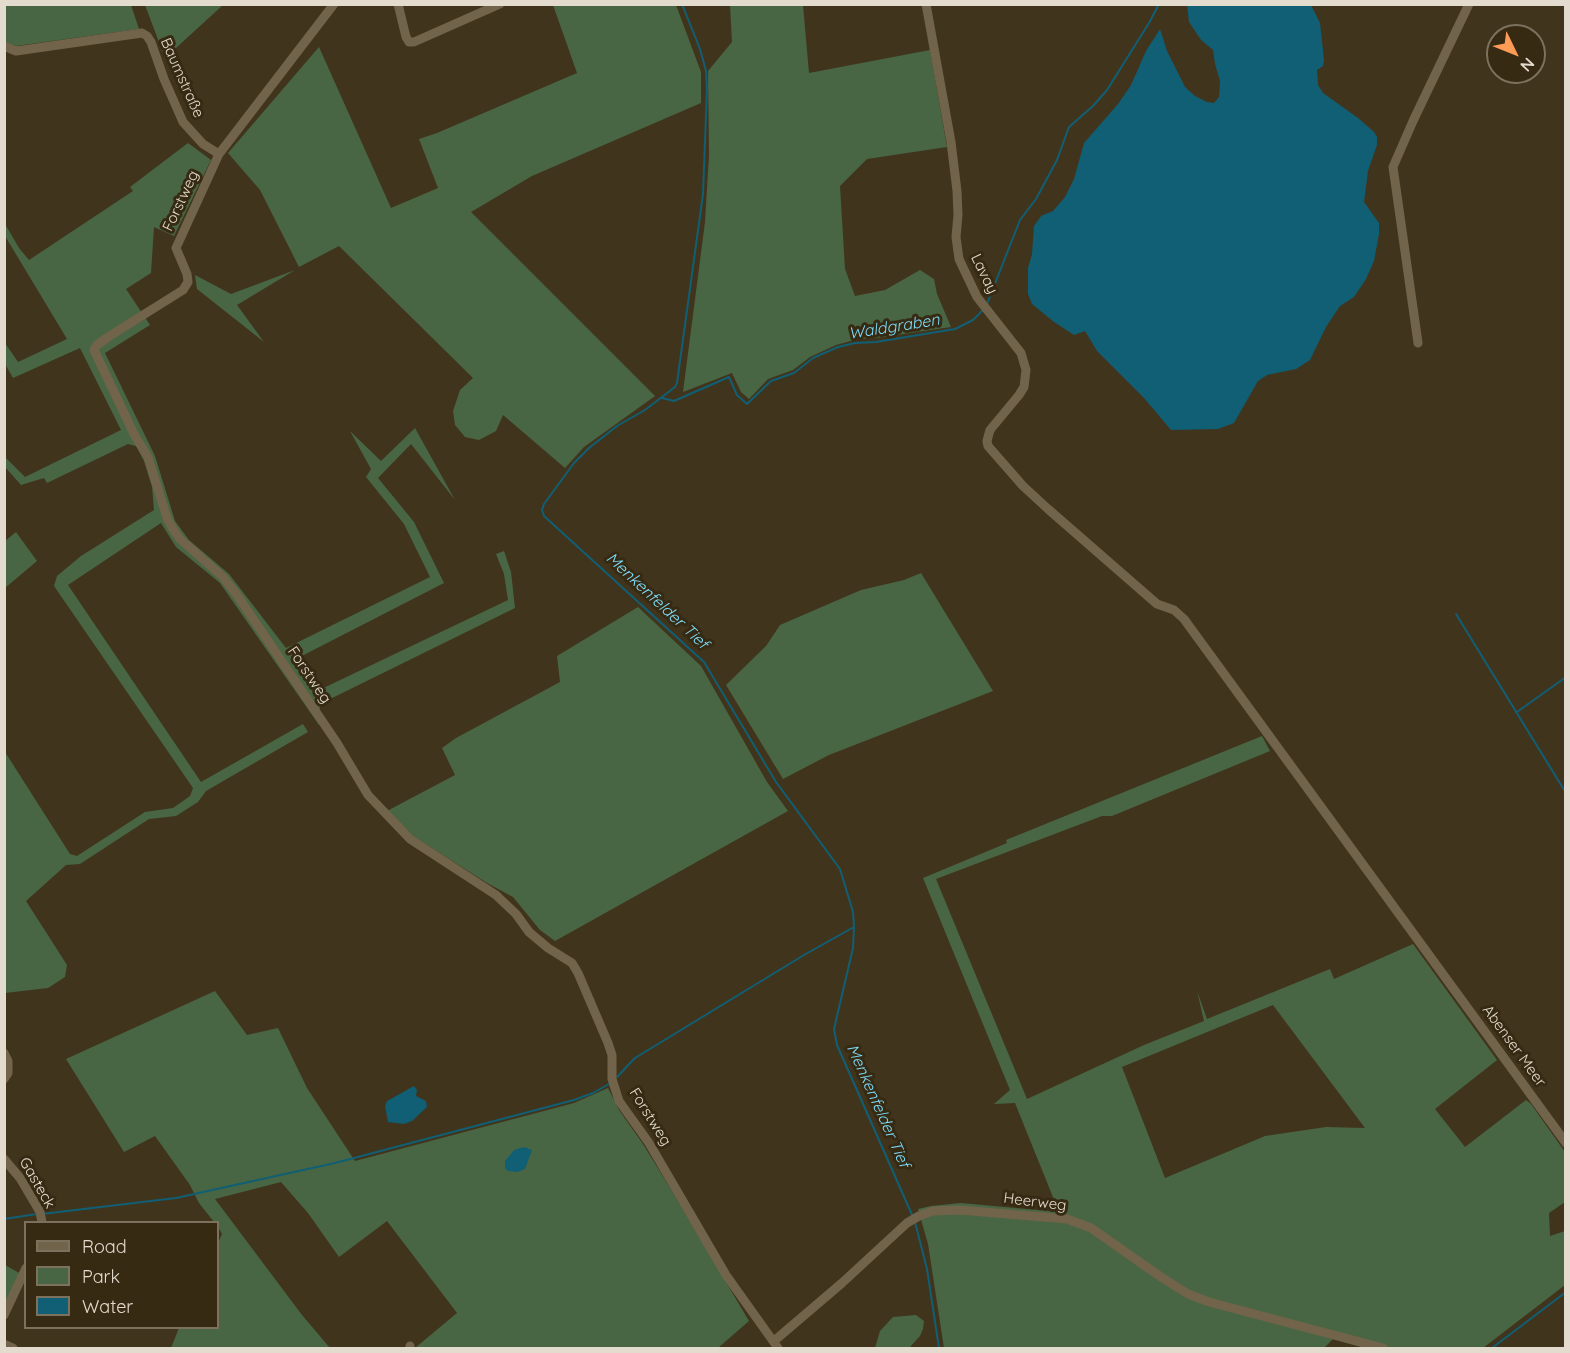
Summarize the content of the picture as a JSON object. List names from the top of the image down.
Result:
{
  "streets": {
    "street": [
      "Baumstraße",
      "Forstweg",
      "Lavay",
      "Abenser Meer",
      "Gasteck",
      "Heerweg"
    ]
  },
  "crossings": [
    ["Baumstraße", "Forstweg"],
    ["Forstweg", "Heerweg"],
    ["Lavay", "Abenser Meer"]
  ],
  "water": ["Waldgraben", "Menkenfelder Tief"],
  "legend": ["Road", "Park", "Water"],
  "north": "bottom right"
}
